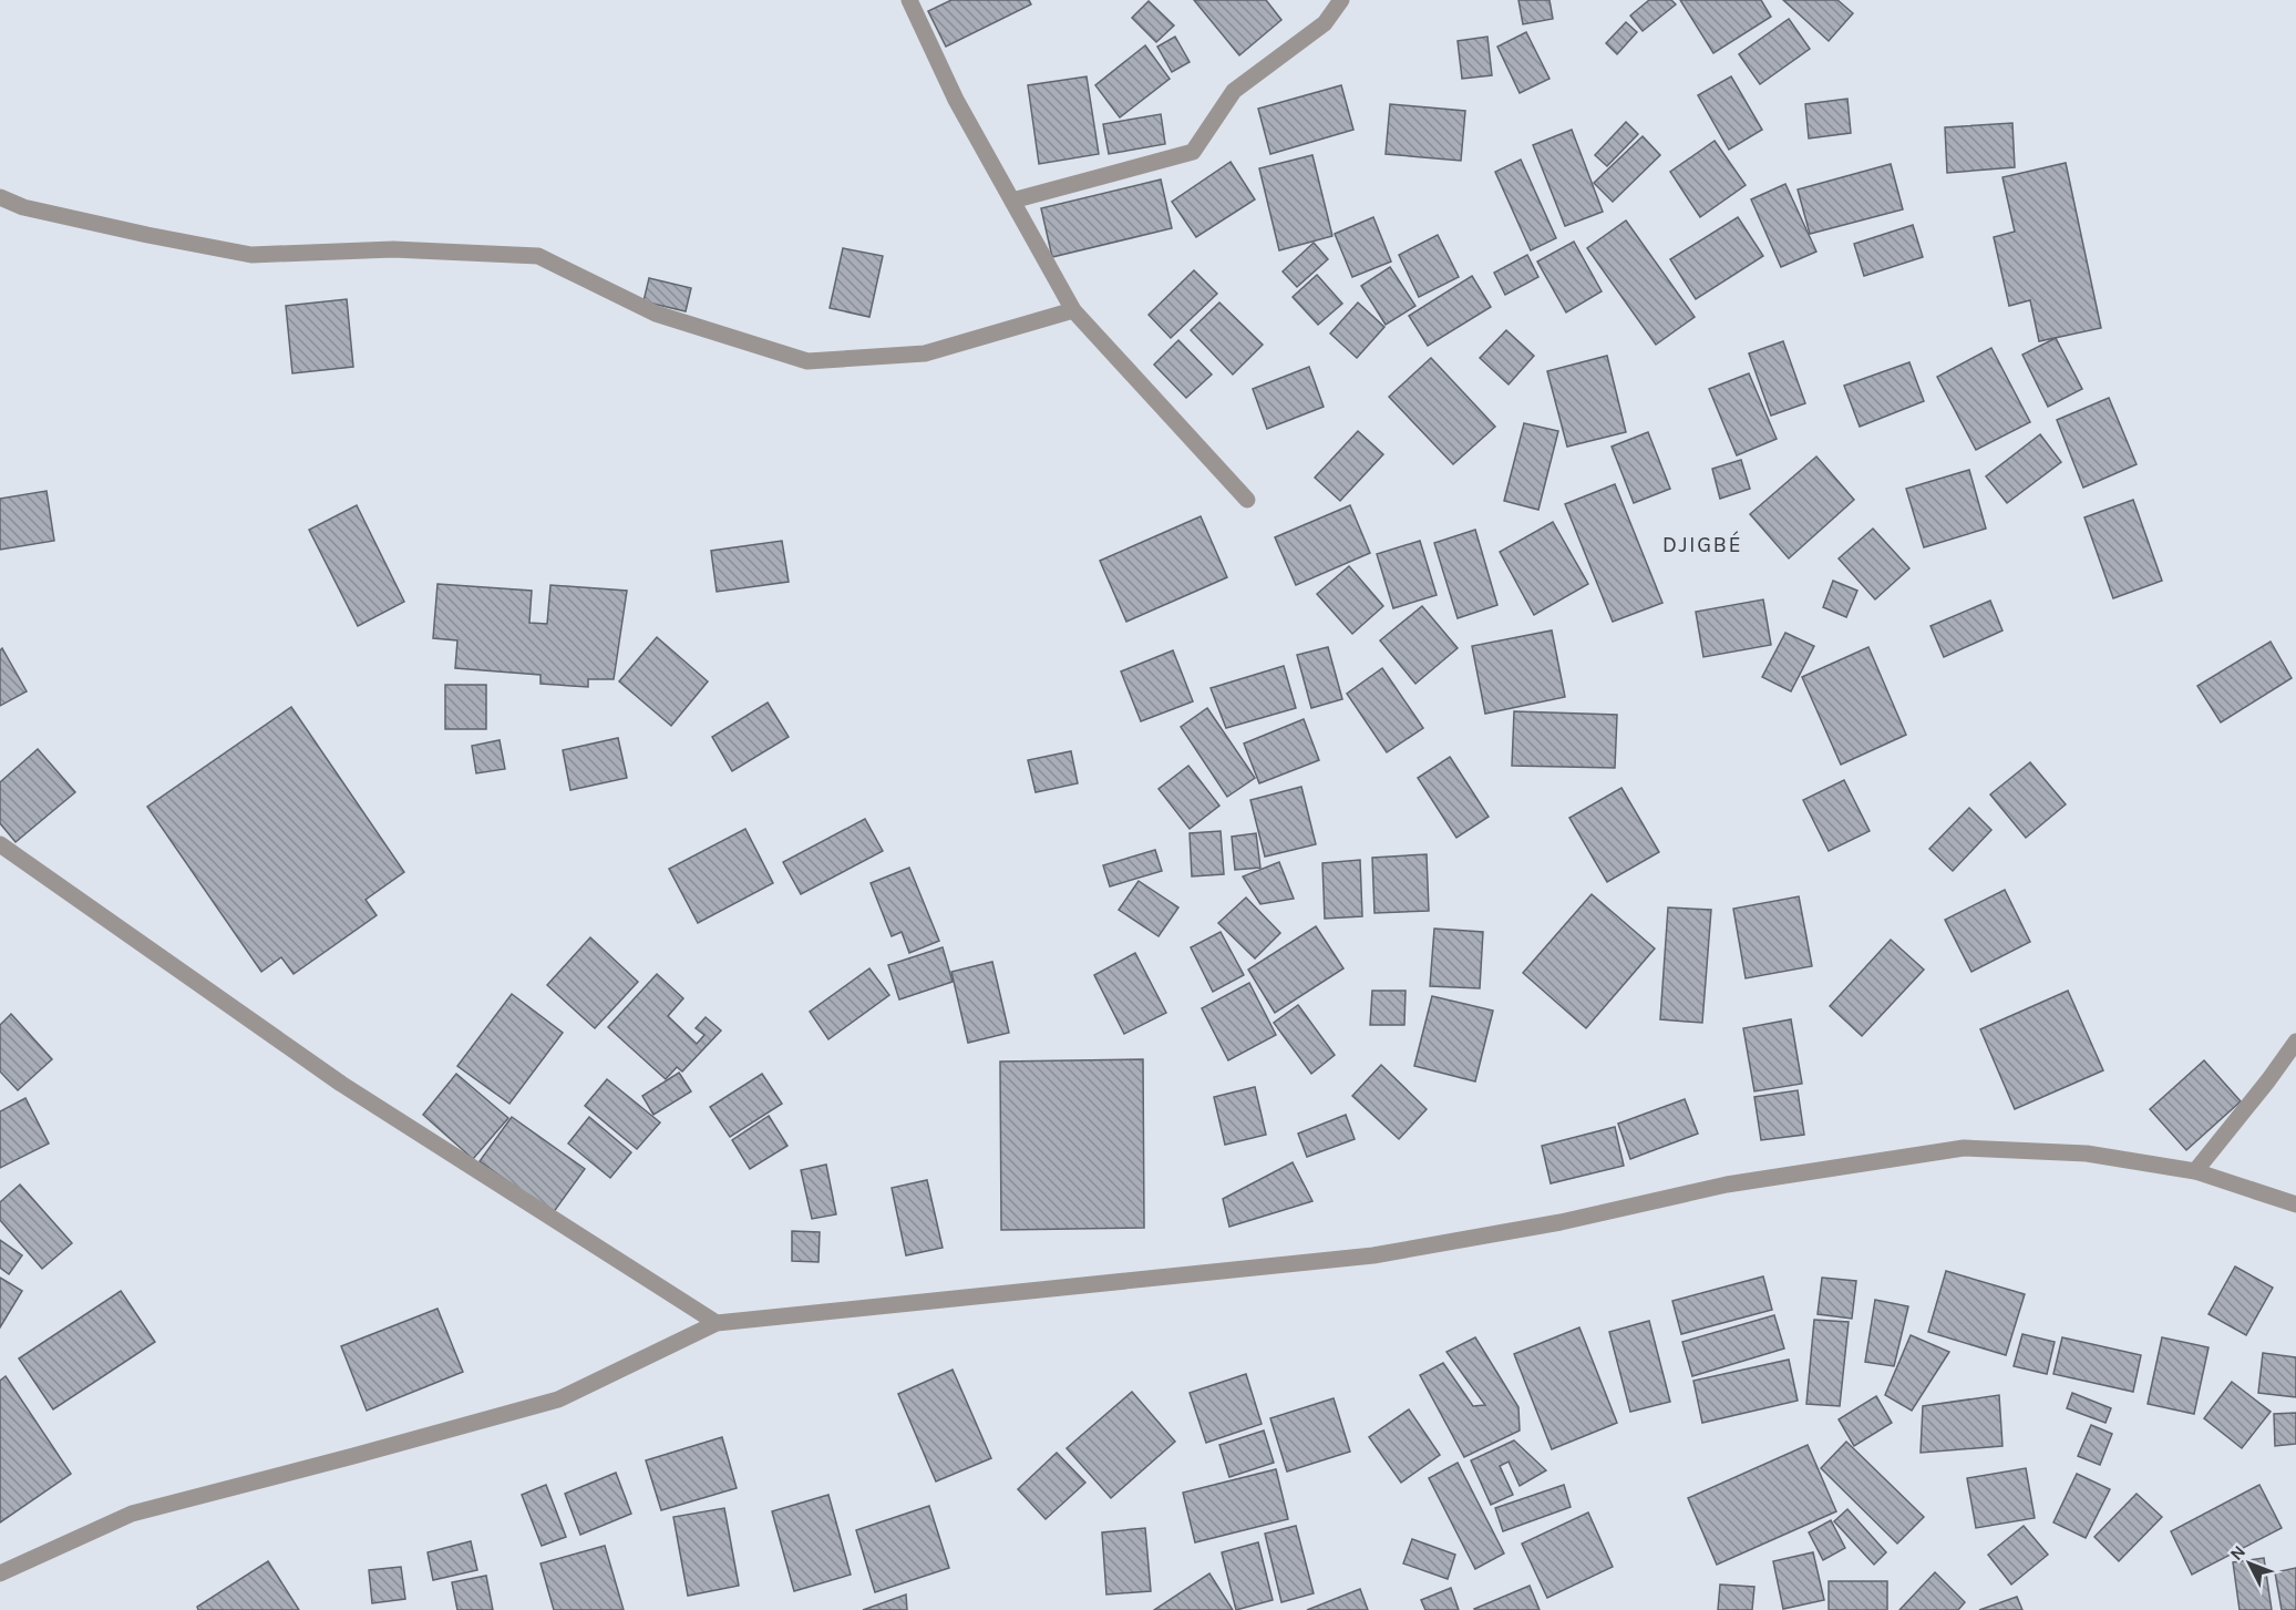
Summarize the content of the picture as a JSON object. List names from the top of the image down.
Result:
{
  "districts": ["DJIGBÉ"],
  "north": "top left"
}
